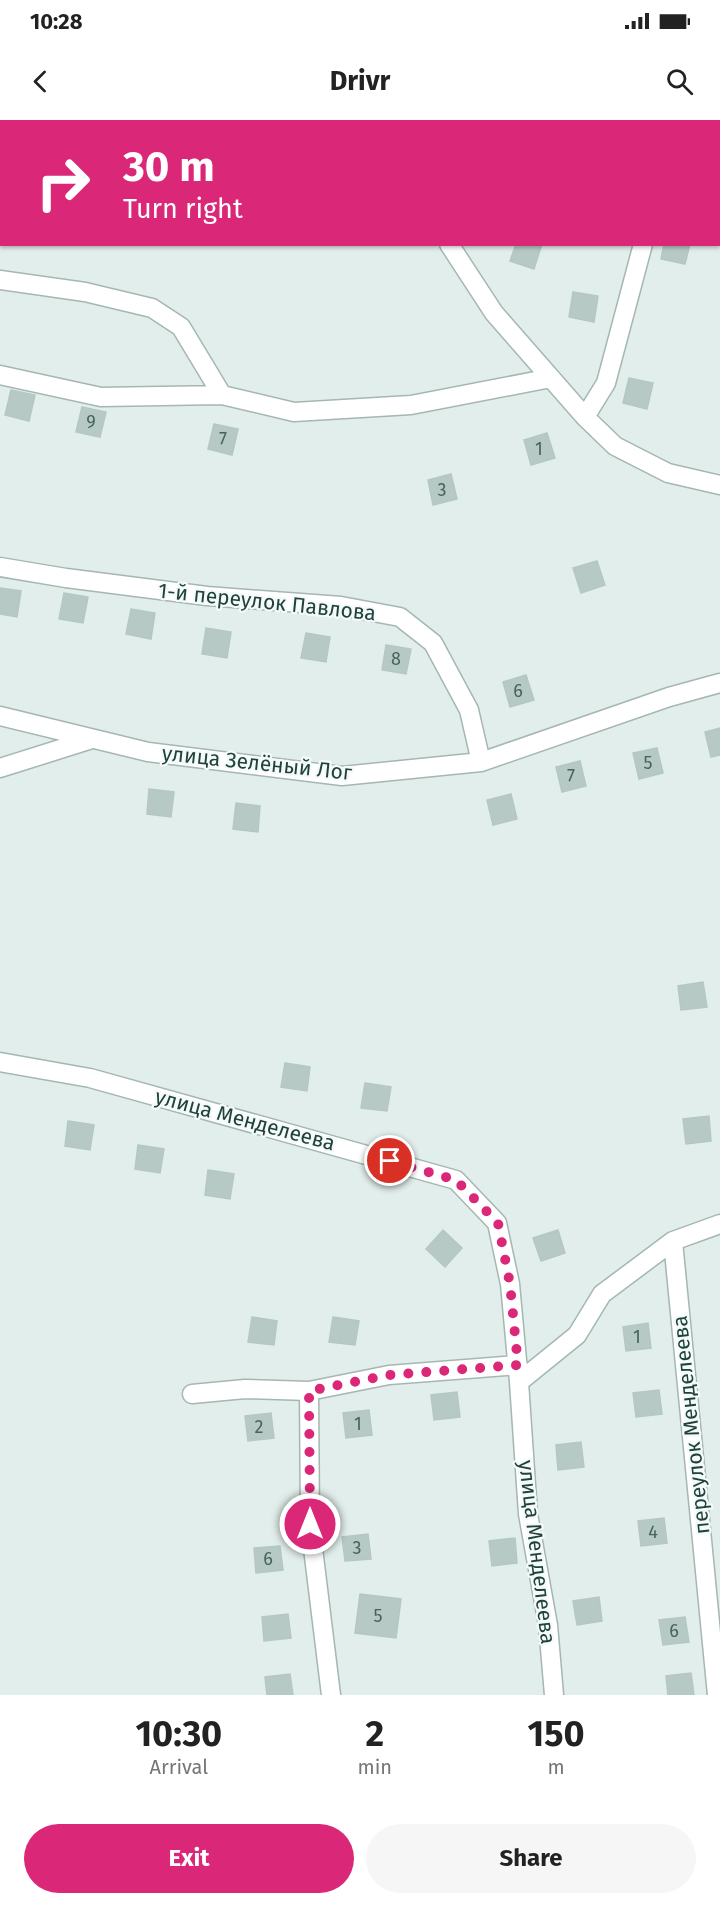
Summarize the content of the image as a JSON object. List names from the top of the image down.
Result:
{
  "streets": {
    "street": [
      "1-й переулок Павлова",
      "улица Зелёный Лог",
      "улица Менделеева",
      "переулок Менделеева"
    ]
  },
  "crossings": [
    ["1-й переулок Павлова", "улица Зелёный Лог"]
  ],
  "house_numbers": [
    "9",
    "7",
    "1",
    "3",
    "8",
    "6",
    "5",
    "7",
    "1",
    "1",
    "2",
    "4",
    "3",
    "6",
    "5",
    "6"
  ],
  "page": {
    "status": "10:28",
    "header": "Drivr",
    "turn": ["30 m", "Turn right"],
    "eta": [
      "10:30",
      "Arrival",
      "2",
      "min",
      "150",
      "m"
    ],
    "buttons": ["Exit", "Share"]
  }
}
